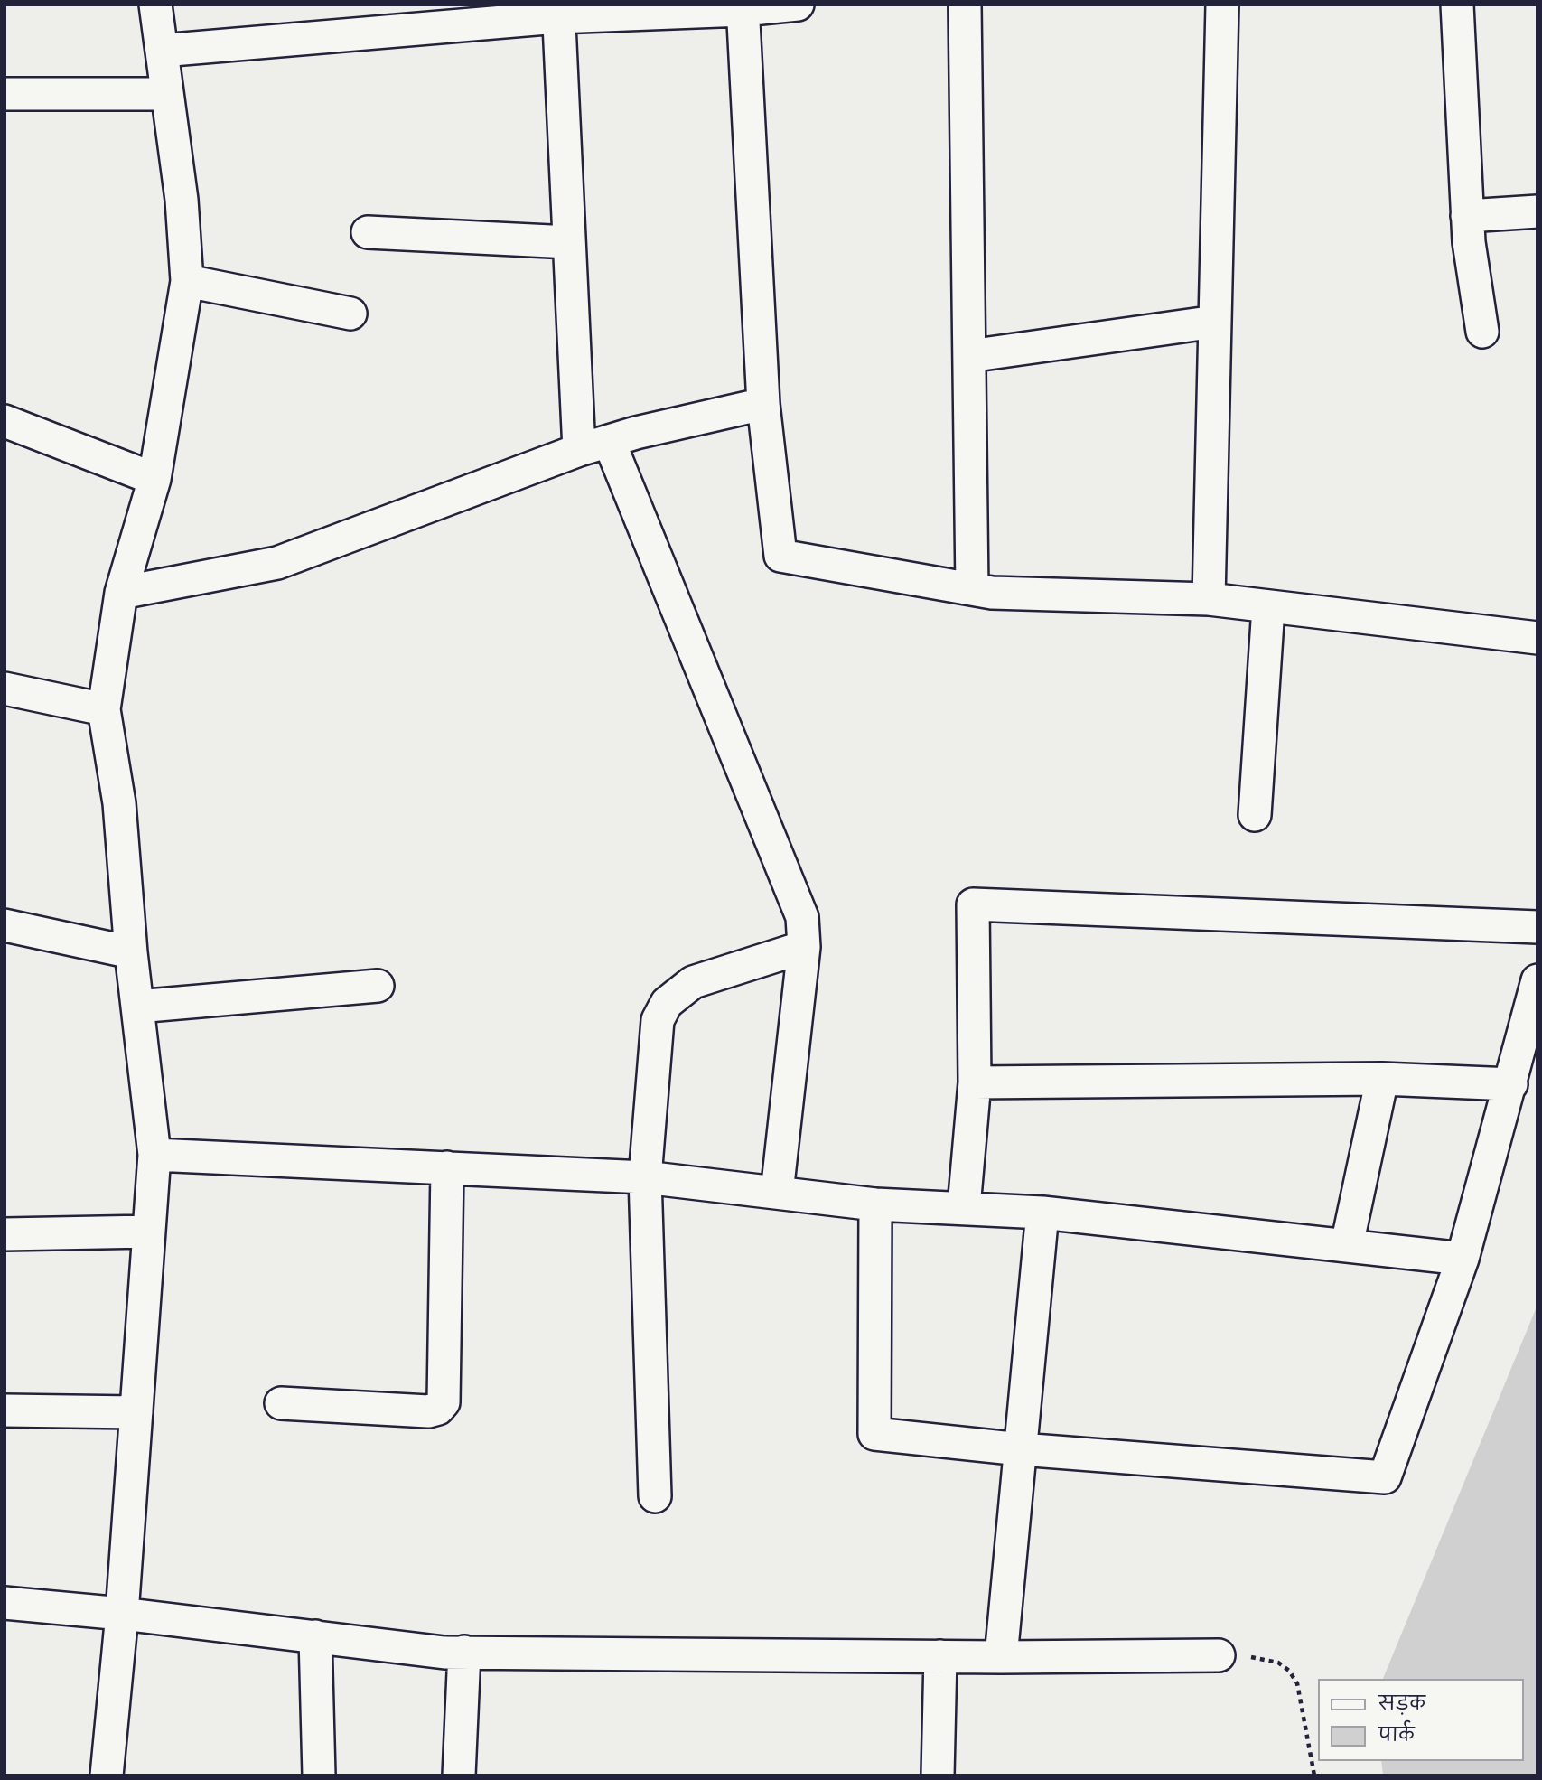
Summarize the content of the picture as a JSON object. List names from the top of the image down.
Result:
{
  "legend": ["सड़क", "पार्क"]
}
